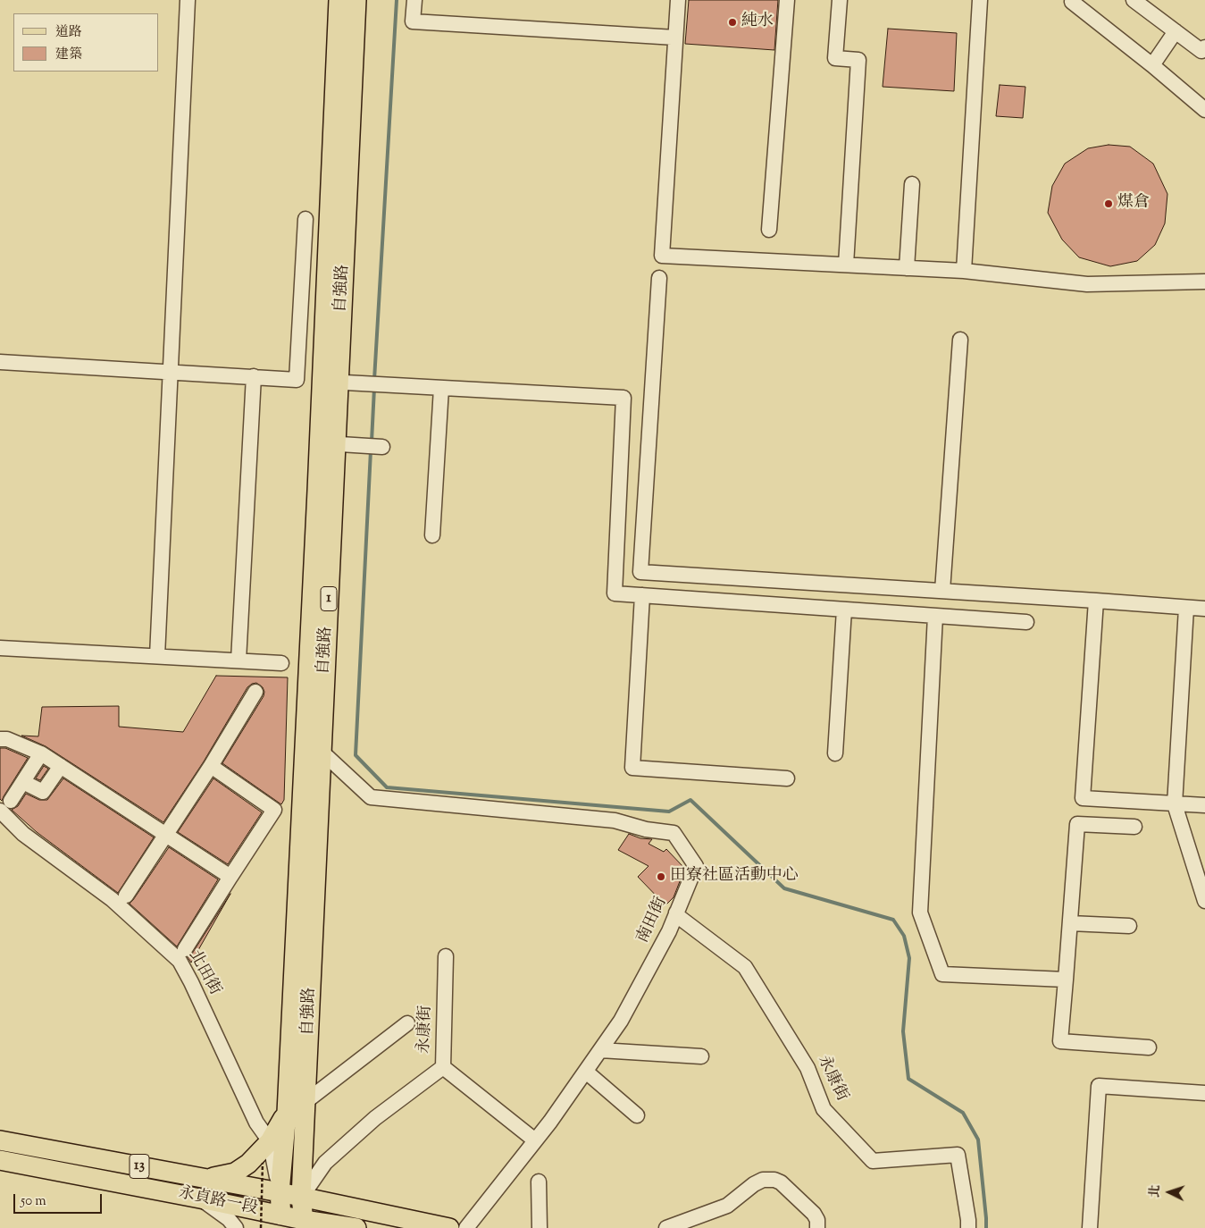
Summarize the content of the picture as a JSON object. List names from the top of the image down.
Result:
{
  "streets": {
    "main road": [
      "自強路",
      "1",
      "13",
      "永貞路一段"
    ],
    "street": ["南田街", "北田街", "永康街"]
  },
  "crossings": [
    ["自強路", "南田街"],
    ["自強路", "北田街"],
    ["自強路", "13"],
    ["自強路", "永貞路一段"],
    ["南田街", "永康街"],
    ["北田街", "13"],
    ["北田街", "永貞路一段"],
    ["13", "永貞路一段"]
  ],
  "places": ["純水", "煤倉", "田寮社區活動中心"],
  "legend": ["道路", "建築"],
  "scale_bar": "50 m",
  "north": "left"
}
